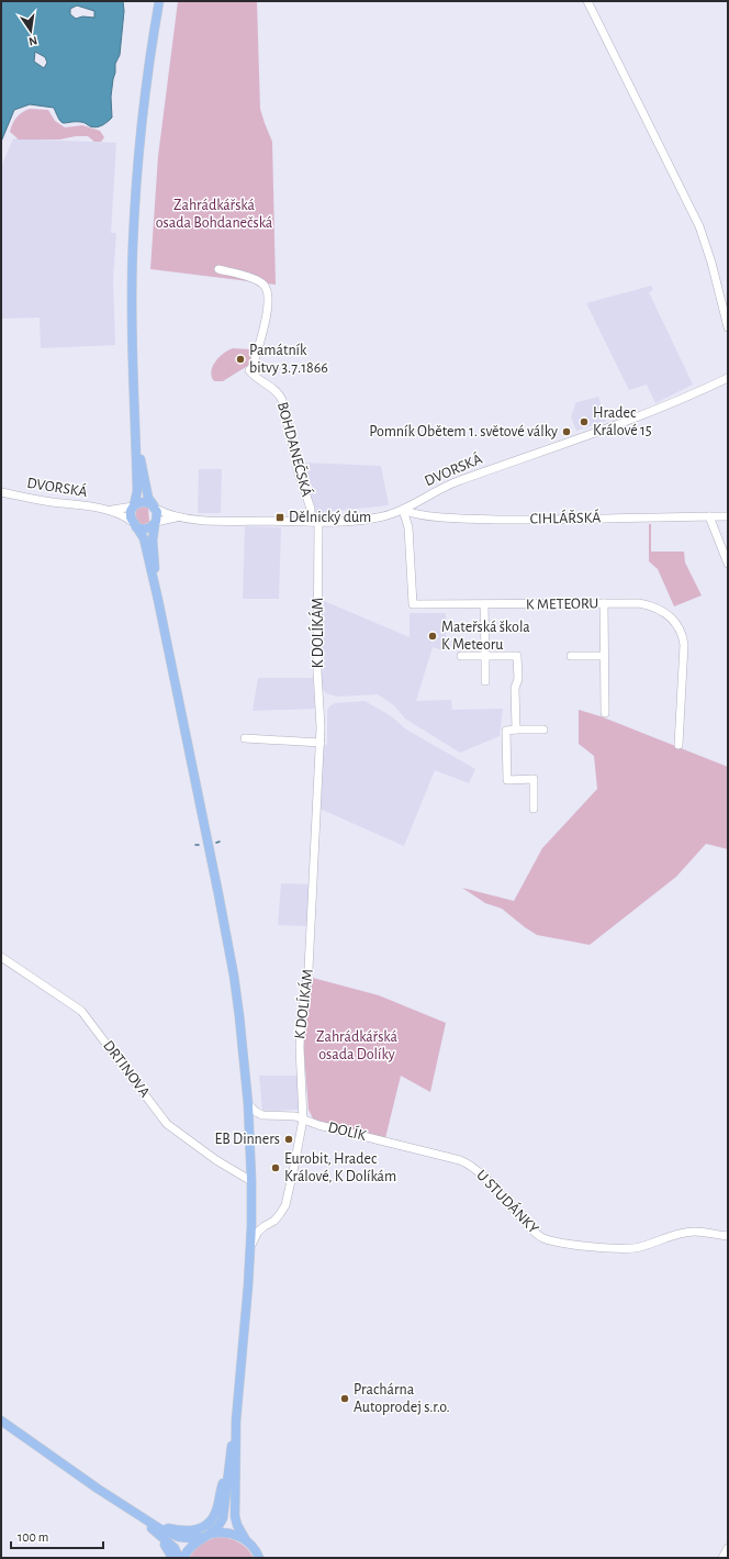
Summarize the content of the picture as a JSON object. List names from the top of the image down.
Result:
{
  "streets": {
    "main road": ["DVORSKÁ"],
    "street": [
      "BOHDANEČSKÁ",
      "CIHLÁŘSKÁ",
      "K METEORU",
      "K DOLÍKÁM",
      "DRTINOVA",
      "DOLÍK",
      "U STUDÁNKY"
    ]
  },
  "crossings": [
    ["BOHDANEČSKÁ", "DVORSKÁ"],
    ["BOHDANEČSKÁ", "K DOLÍKÁM"],
    ["DVORSKÁ", "CIHLÁŘSKÁ"],
    ["DVORSKÁ", "K METEORU"],
    ["DVORSKÁ", "K DOLÍKÁM"],
    ["CIHLÁŘSKÁ", "K METEORU"],
    ["K DOLÍKÁM", "DOLÍK"],
    ["DOLÍK", "U STUDÁNKY"]
  ],
  "parks": ["Zahrádkářská osada Bohdanečská", "Zahrádkářská osada Dolíky"],
  "places": {
    "other": [
      "Památník bitvy 3.7.1866",
      "Hradec Králové 15",
      "Pomník Obětem 1. světové války",
      "Mateřská škola K Meteoru",
      "EB Dinners",
      "Eurobit, Hradec Králové, K Dolíkám",
      "Prachárna Autoprodej s.r.o."
    ],
    "transit": ["Dělnický dům"]
  },
  "scale_bar": "100 m",
  "north": "bottom"
}
